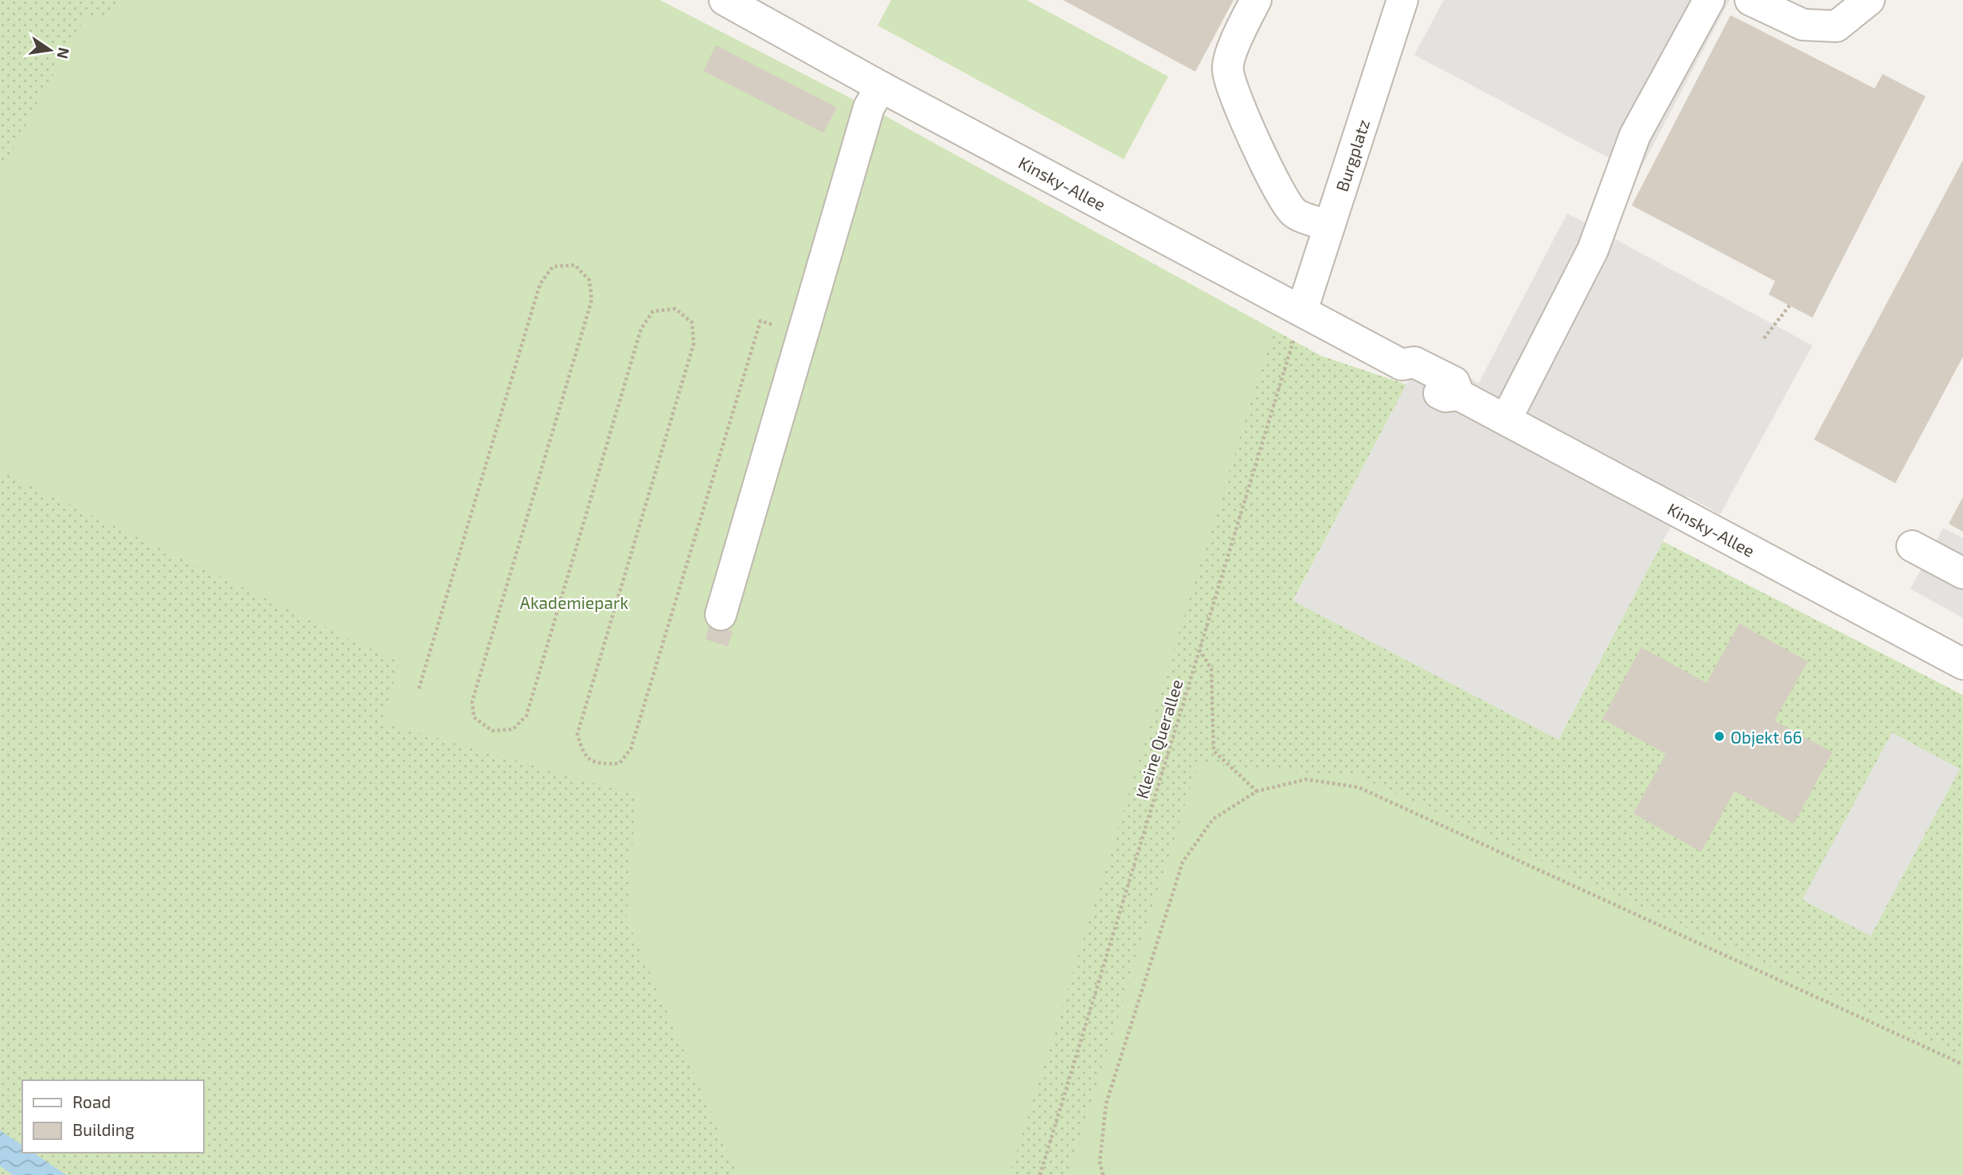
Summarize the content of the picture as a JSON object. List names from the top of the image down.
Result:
{
  "streets": {
    "lane": ["Burgplatz", "Kinsky-Allee"],
    "path": ["Kleine Querallee"]
  },
  "crossings": [
    ["Burgplatz", "Kinsky-Allee"],
    ["Burgplatz", "Kleine Querallee"],
    ["Kinsky-Allee", "Kleine Querallee"]
  ],
  "parks": ["Akademiepark"],
  "places": ["Objekt 66"],
  "legend": ["Road", "Building"],
  "north": "right"
}
